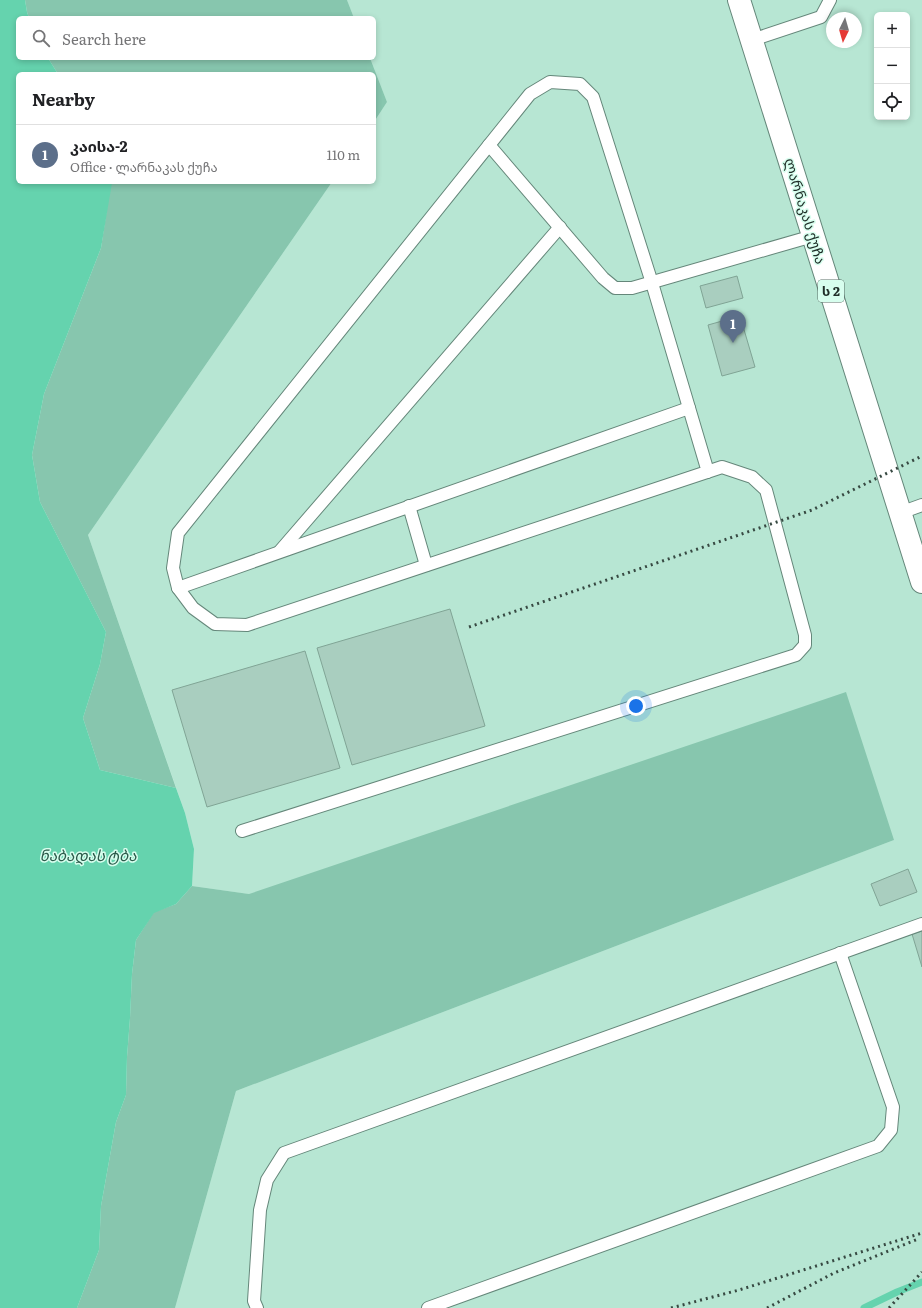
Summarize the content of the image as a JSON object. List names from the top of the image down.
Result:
{
  "streets": {
    "highway": ["ლარნაკას ქუჩა", "ს 2"]
  },
  "water": ["ნაბადას ტბა"],
  "north": "bottom",
  "page": {
    "map_buttons": ["+", "−"],
    "search": "Search here",
    "heading": "Nearby",
    "list": [
      {
        "mark": "1",
        "name": "კაისა-2",
        "note": "Office · ლარნაკას ქუჩა",
        "value": "110 m"
      }
    ],
    "pins": "1"
  }
}
